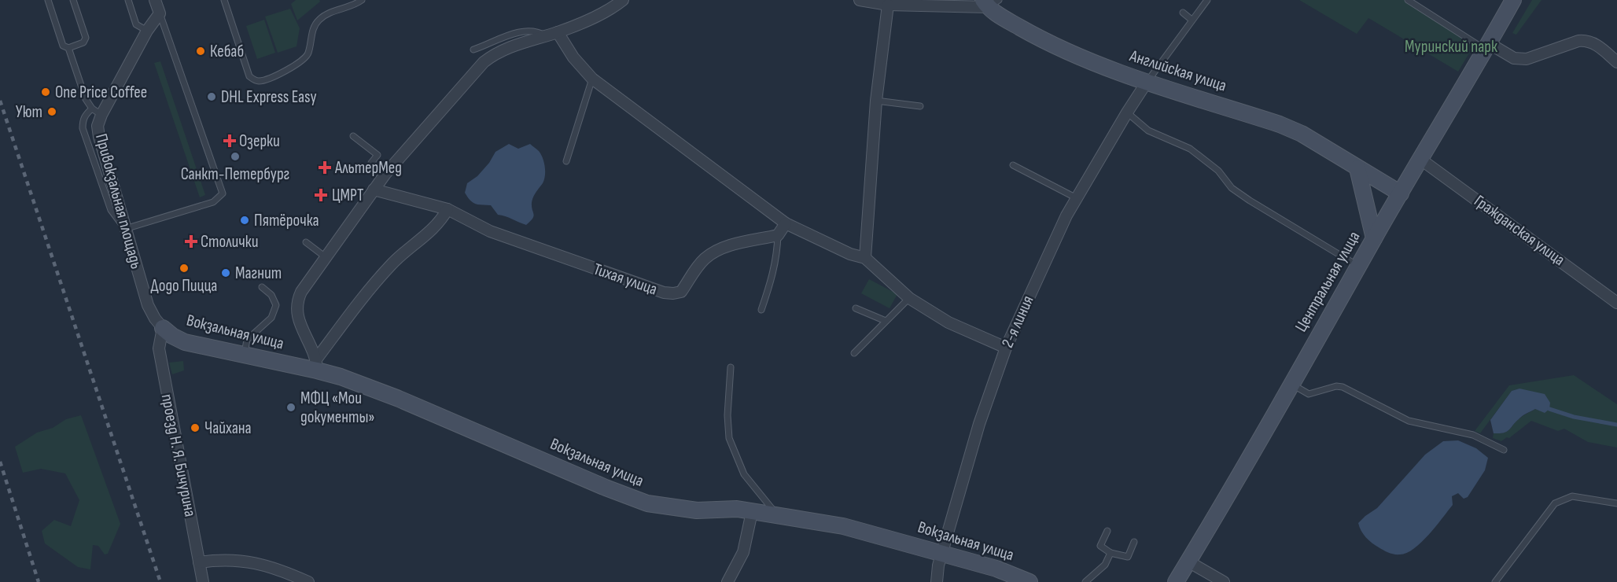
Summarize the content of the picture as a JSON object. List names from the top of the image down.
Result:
{
  "streets": {
    "street": [
      "Английская улица",
      "Привокзальная площадь",
      "Гражданская улица",
      "Тихая улица",
      "Центральная улица",
      "2-я линия",
      "Вокзальная улица",
      "проезд Н. Я. Бичурина"
    ]
  },
  "crossings": [
    ["Английская улица", "Центральная улица"],
    ["Английская улица", "2-я линия"],
    ["Привокзальная площадь", "Вокзальная улица"],
    ["Привокзальная площадь", "проезд Н. Я. Бичурина"],
    ["Гражданская улица", "Центральная улица"],
    ["2-я линия", "Вокзальная улица"],
    ["Вокзальная улица", "проезд Н. Я. Бичурина"]
  ],
  "parks": ["Муринский парк"],
  "places": {
    "other": [
      "Кебаб",
      "One Price Coffee",
      "DHL Express Easy",
      "Уют",
      "Санкт-Петербург",
      "Пятёрочка",
      "Додо Пицца",
      "Магнит",
      "МФЦ «Мои документы»",
      "Чайхана"
    ],
    "health": [
      "Озерки",
      "АльтерМед",
      "ЦМРТ",
      "Столички"
    ]
  }
}
